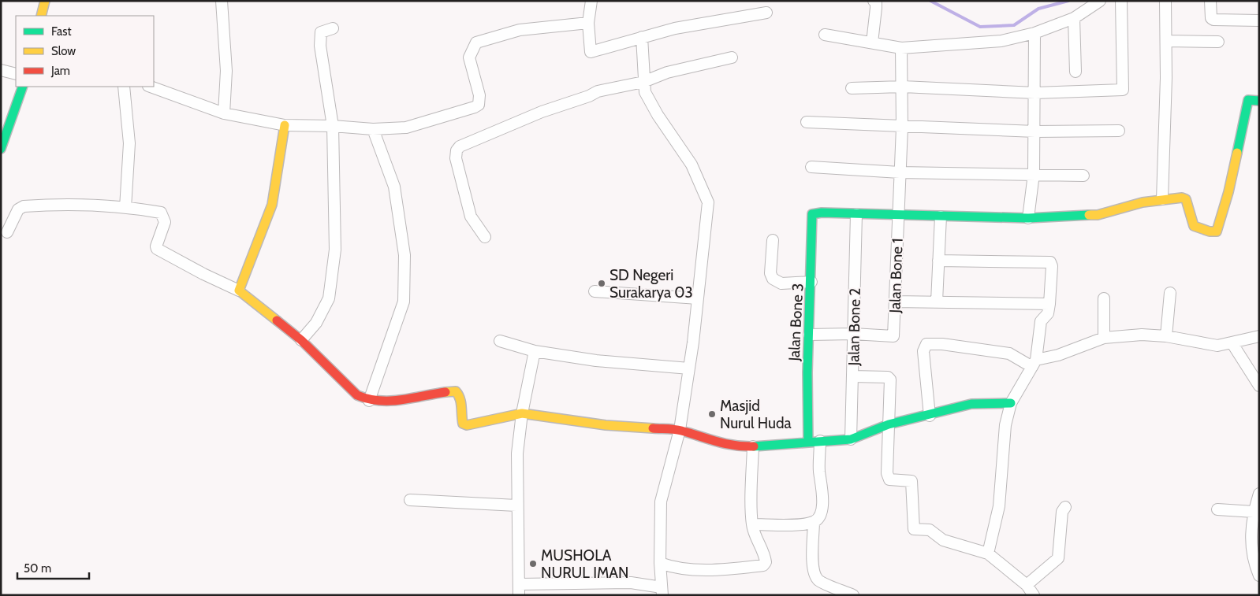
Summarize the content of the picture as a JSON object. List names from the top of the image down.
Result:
{
  "streets": {
    "main road": ["Jalan Bone 3"],
    "street": ["Jalan Bone 1", "Jalan Bone 2"]
  },
  "crossings": [
    ["Jalan Bone 1", "Jalan Bone 2"],
    ["Jalan Bone 3", "Jalan Bone 2"]
  ],
  "places": ["SD Negeri Surakarya 03", "Masjid Nurul Huda", "MUSHOLA NURUL IMAN"],
  "legend": ["Fast", "Slow", "Jam"],
  "scale_bar": "50 m"
}
